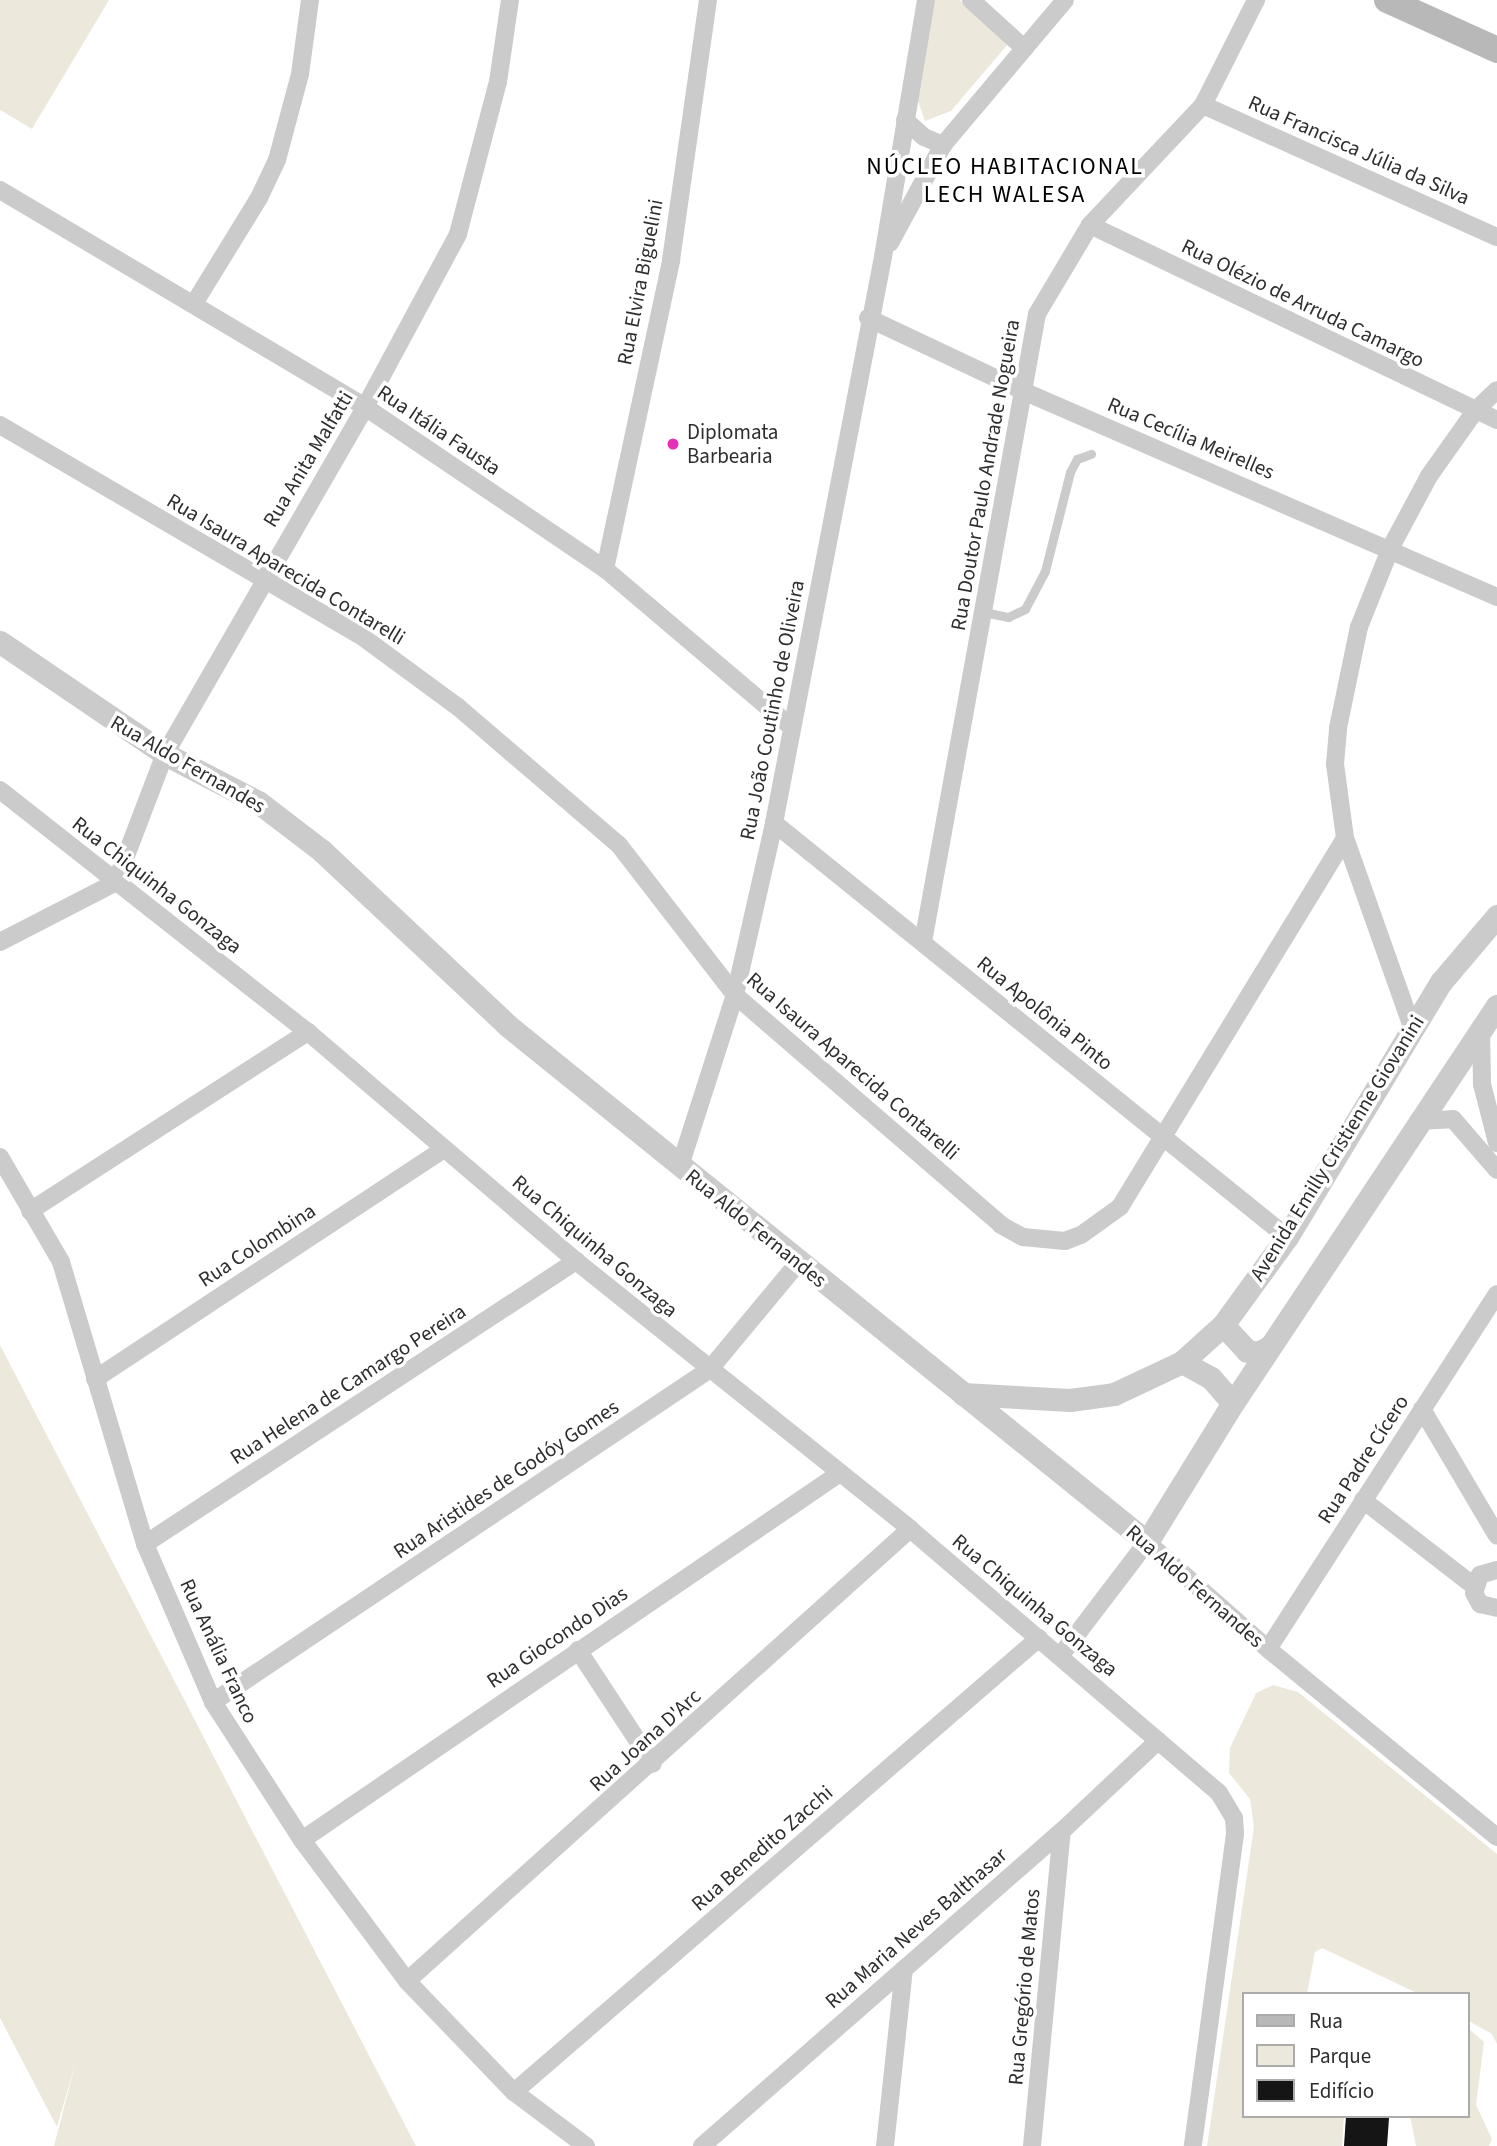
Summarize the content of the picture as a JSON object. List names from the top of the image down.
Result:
{
  "streets": {
    "street": [
      "Rua Francisca Júlia da Silva",
      "Rua Elvira Biguelini",
      "Rua Olézio de Arruda Camargo",
      "Rua Itália Fausta",
      "Rua Cecília Meirelles",
      "Rua Anita Malfatti",
      "Rua Doutor Paulo Andrade Nogueira",
      "Rua Isaura Aparecida Contarelli",
      "Rua João Coutinho de Oliveira",
      "Rua Aldo Fernandes",
      "Rua Chiquinha Gonzaga",
      "Rua Apolônia Pinto",
      "Avenida Emilly Cristienne Giovanini",
      "Rua Colombina",
      "Rua Helena de Camargo Pereira",
      "Rua Padre Cícero",
      "Rua Aristides de Godóy Gomes",
      "Rua Giocondo Dias",
      "Rua Anália Franco",
      "Rua Joana D'Arc",
      "Rua Benedito Zacchi",
      "Rua Maria Neves Balthasar",
      "Rua Gregório de Matos"
    ]
  },
  "crossings": [
    ["Rua Francisca Júlia da Silva", "Rua Doutor Paulo Andrade Nogueira"],
    ["Rua Elvira Biguelini", "Rua Itália Fausta"],
    ["Rua Olézio de Arruda Camargo", "Rua Doutor Paulo Andrade Nogueira"],
    ["Rua Itália Fausta", "Rua Anita Malfatti"],
    ["Rua Itália Fausta", "Rua João Coutinho de Oliveira"],
    ["Rua Cecília Meirelles", "Rua Doutor Paulo Andrade Nogueira"],
    ["Rua Cecília Meirelles", "Rua João Coutinho de Oliveira"],
    ["Rua Anita Malfatti", "Rua Isaura Aparecida Contarelli"],
    ["Rua Anita Malfatti", "Rua Aldo Fernandes"],
    ["Rua Anita Malfatti", "Rua Chiquinha Gonzaga"],
    ["Rua Doutor Paulo Andrade Nogueira", "Rua Apolônia Pinto"],
    ["Rua Isaura Aparecida Contarelli", "Rua João Coutinho de Oliveira"],
    ["Rua Isaura Aparecida Contarelli", "Rua Apolônia Pinto"],
    ["Rua João Coutinho de Oliveira", "Rua Aldo Fernandes"],
    ["Rua João Coutinho de Oliveira", "Rua Apolônia Pinto"],
    ["Rua Aldo Fernandes", "Avenida Emilly Cristienne Giovanini"],
    ["Rua Aldo Fernandes", "Rua Padre Cícero"],
    ["Rua Aldo Fernandes", "Rua Aristides de Godóy Gomes"],
    ["Rua Chiquinha Gonzaga", "Rua Colombina"],
    ["Rua Chiquinha Gonzaga", "Rua Helena de Camargo Pereira"],
    ["Rua Chiquinha Gonzaga", "Rua Aristides de Godóy Gomes"],
    ["Rua Chiquinha Gonzaga", "Rua Giocondo Dias"],
    ["Rua Chiquinha Gonzaga", "Rua Joana D'Arc"],
    ["Rua Chiquinha Gonzaga", "Rua Benedito Zacchi"],
    ["Rua Chiquinha Gonzaga", "Rua Maria Neves Balthasar"],
    ["Rua Apolônia Pinto", "Avenida Emilly Cristienne Giovanini"],
    ["Rua Colombina", "Rua Anália Franco"],
    ["Rua Helena de Camargo Pereira", "Rua Anália Franco"],
    ["Rua Aristides de Godóy Gomes", "Rua Anália Franco"],
    ["Rua Giocondo Dias", "Rua Anália Franco"],
    ["Rua Anália Franco", "Rua Joana D'Arc"],
    ["Rua Anália Franco", "Rua Benedito Zacchi"],
    ["Rua Maria Neves Balthasar", "Rua Gregório de Matos"]
  ],
  "districts": ["NÚCLEO HABITACIONAL LECH WALESA"],
  "places": ["Diplomata Barbearia"],
  "legend": ["Rua", "Parque", "Edifício"]
}
